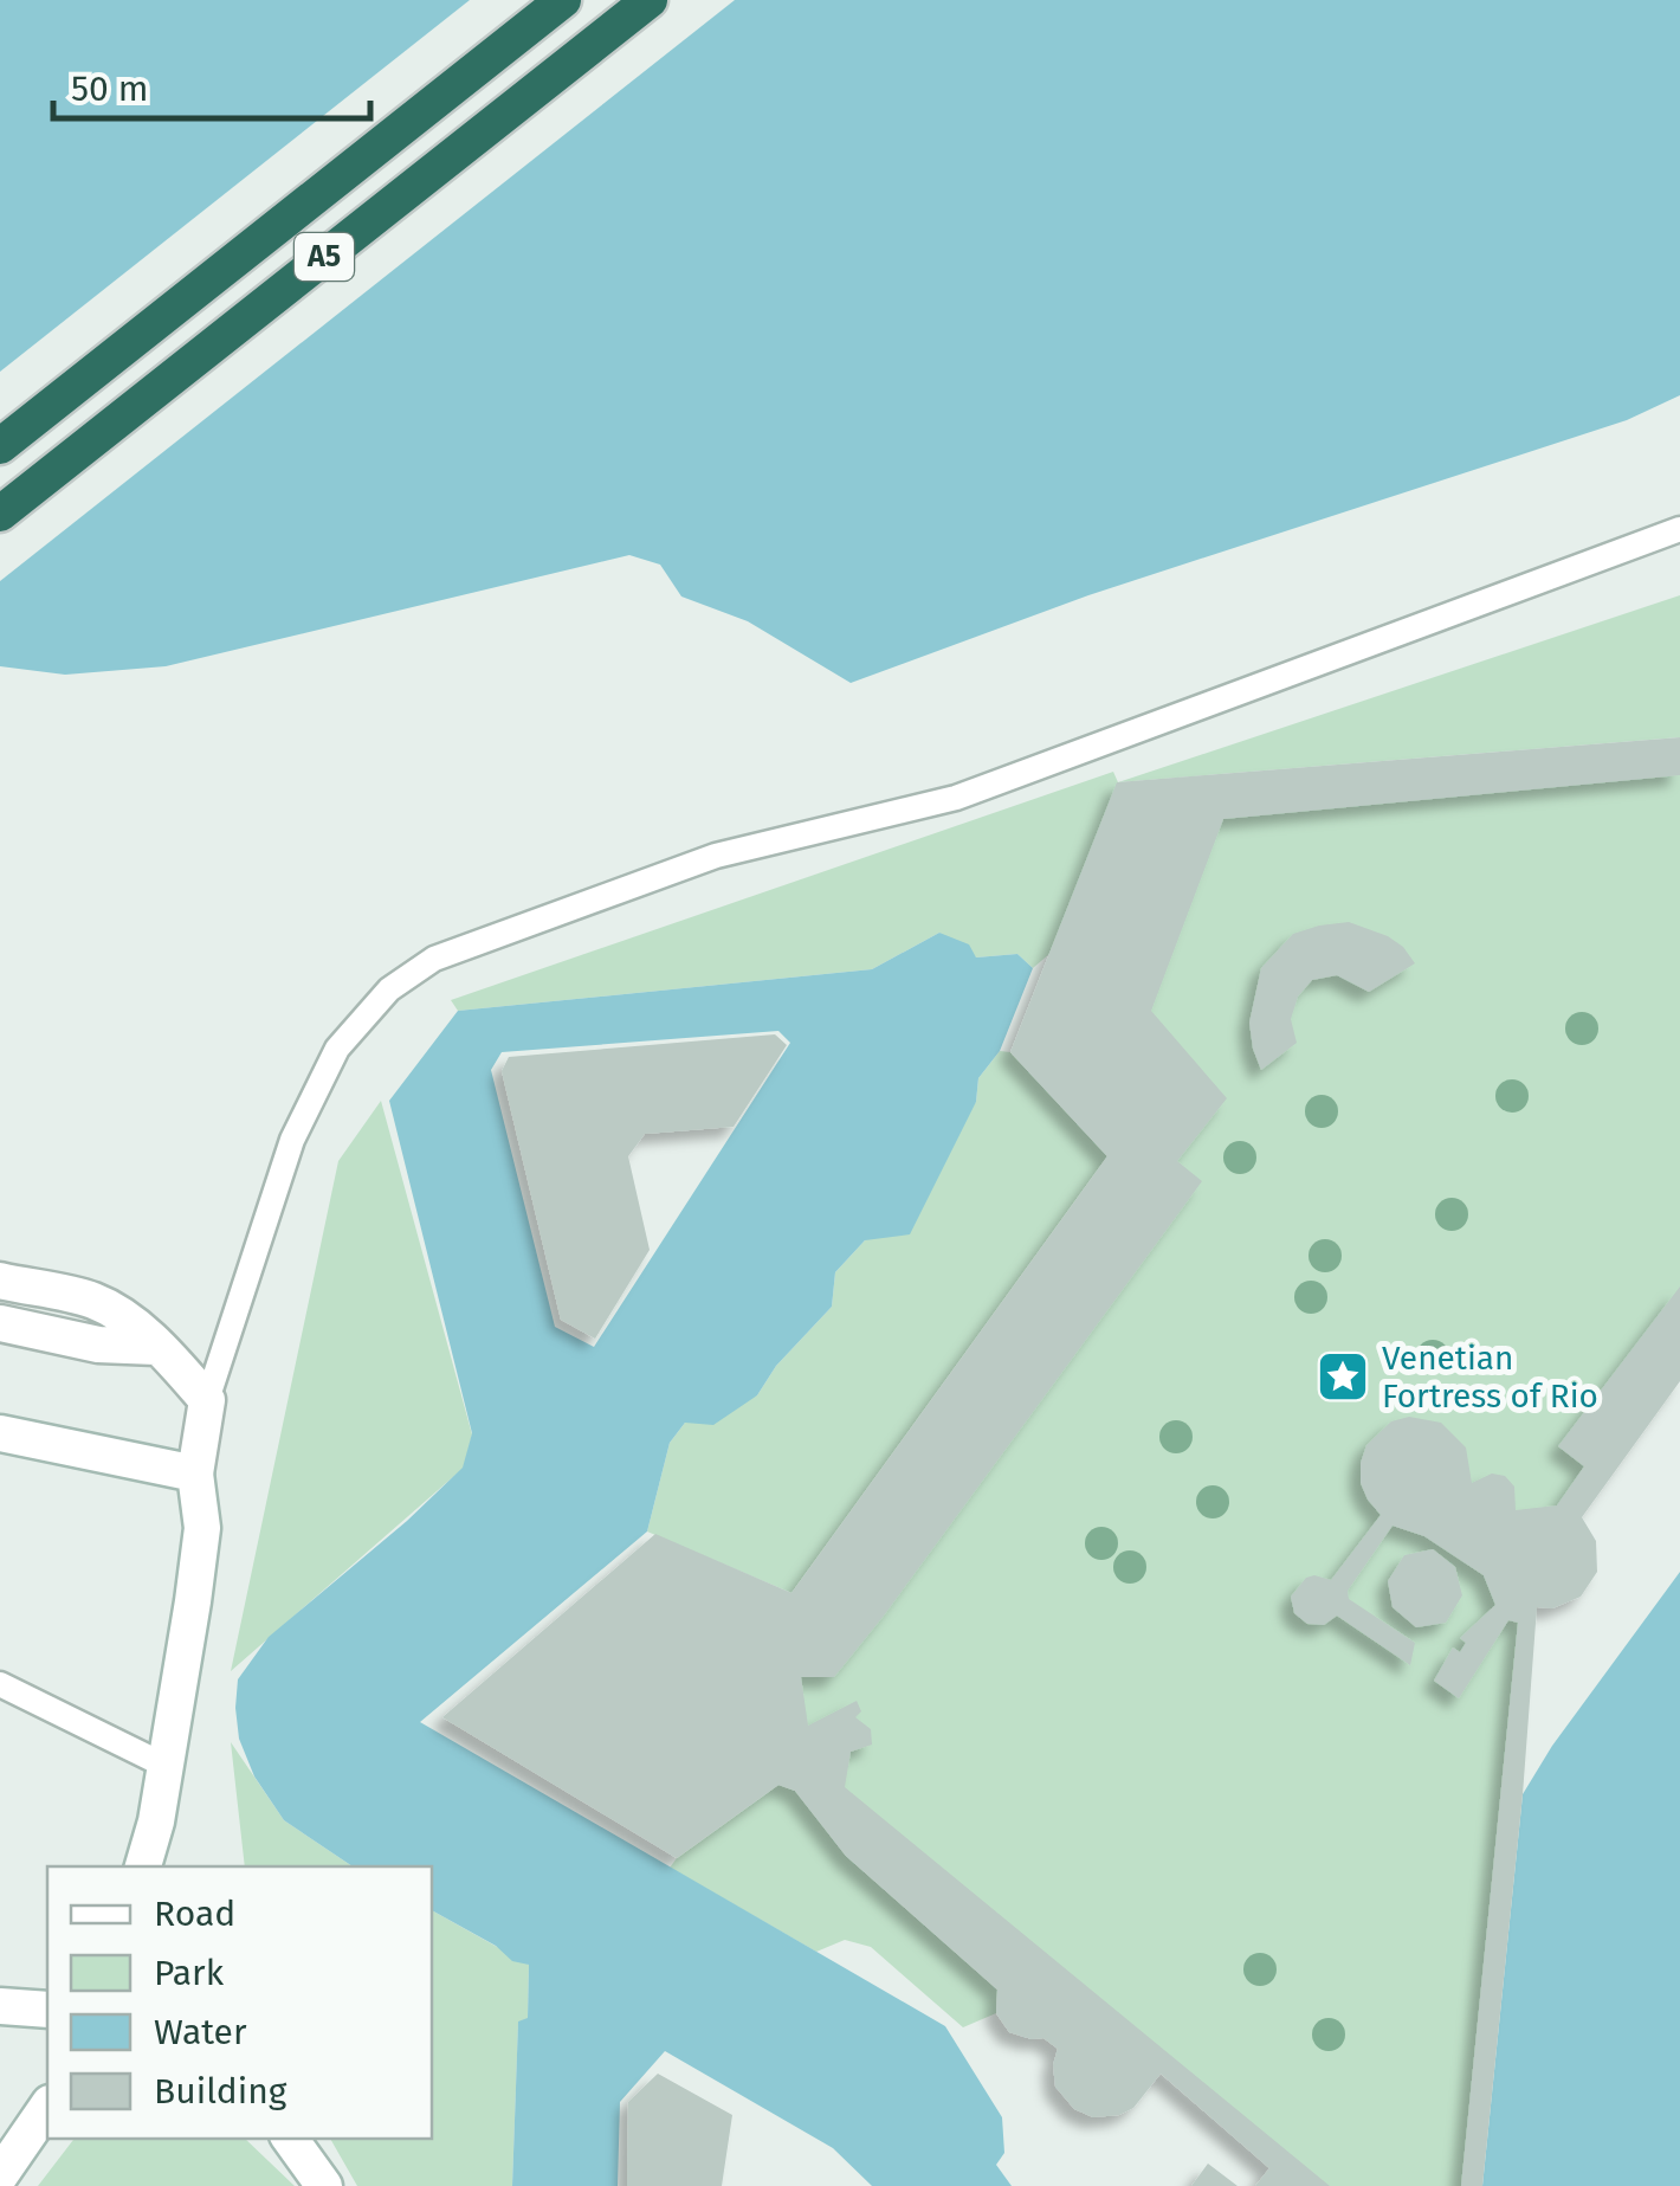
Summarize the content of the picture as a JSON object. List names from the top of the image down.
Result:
{
  "streets": {
    "highway": ["Α5"]
  },
  "places": {
    "place": ["Venetian Fortress of Rio"]
  },
  "legend": [
    "Road",
    "Park",
    "Water",
    "Building"
  ],
  "scale_bar": "50 m"
}
